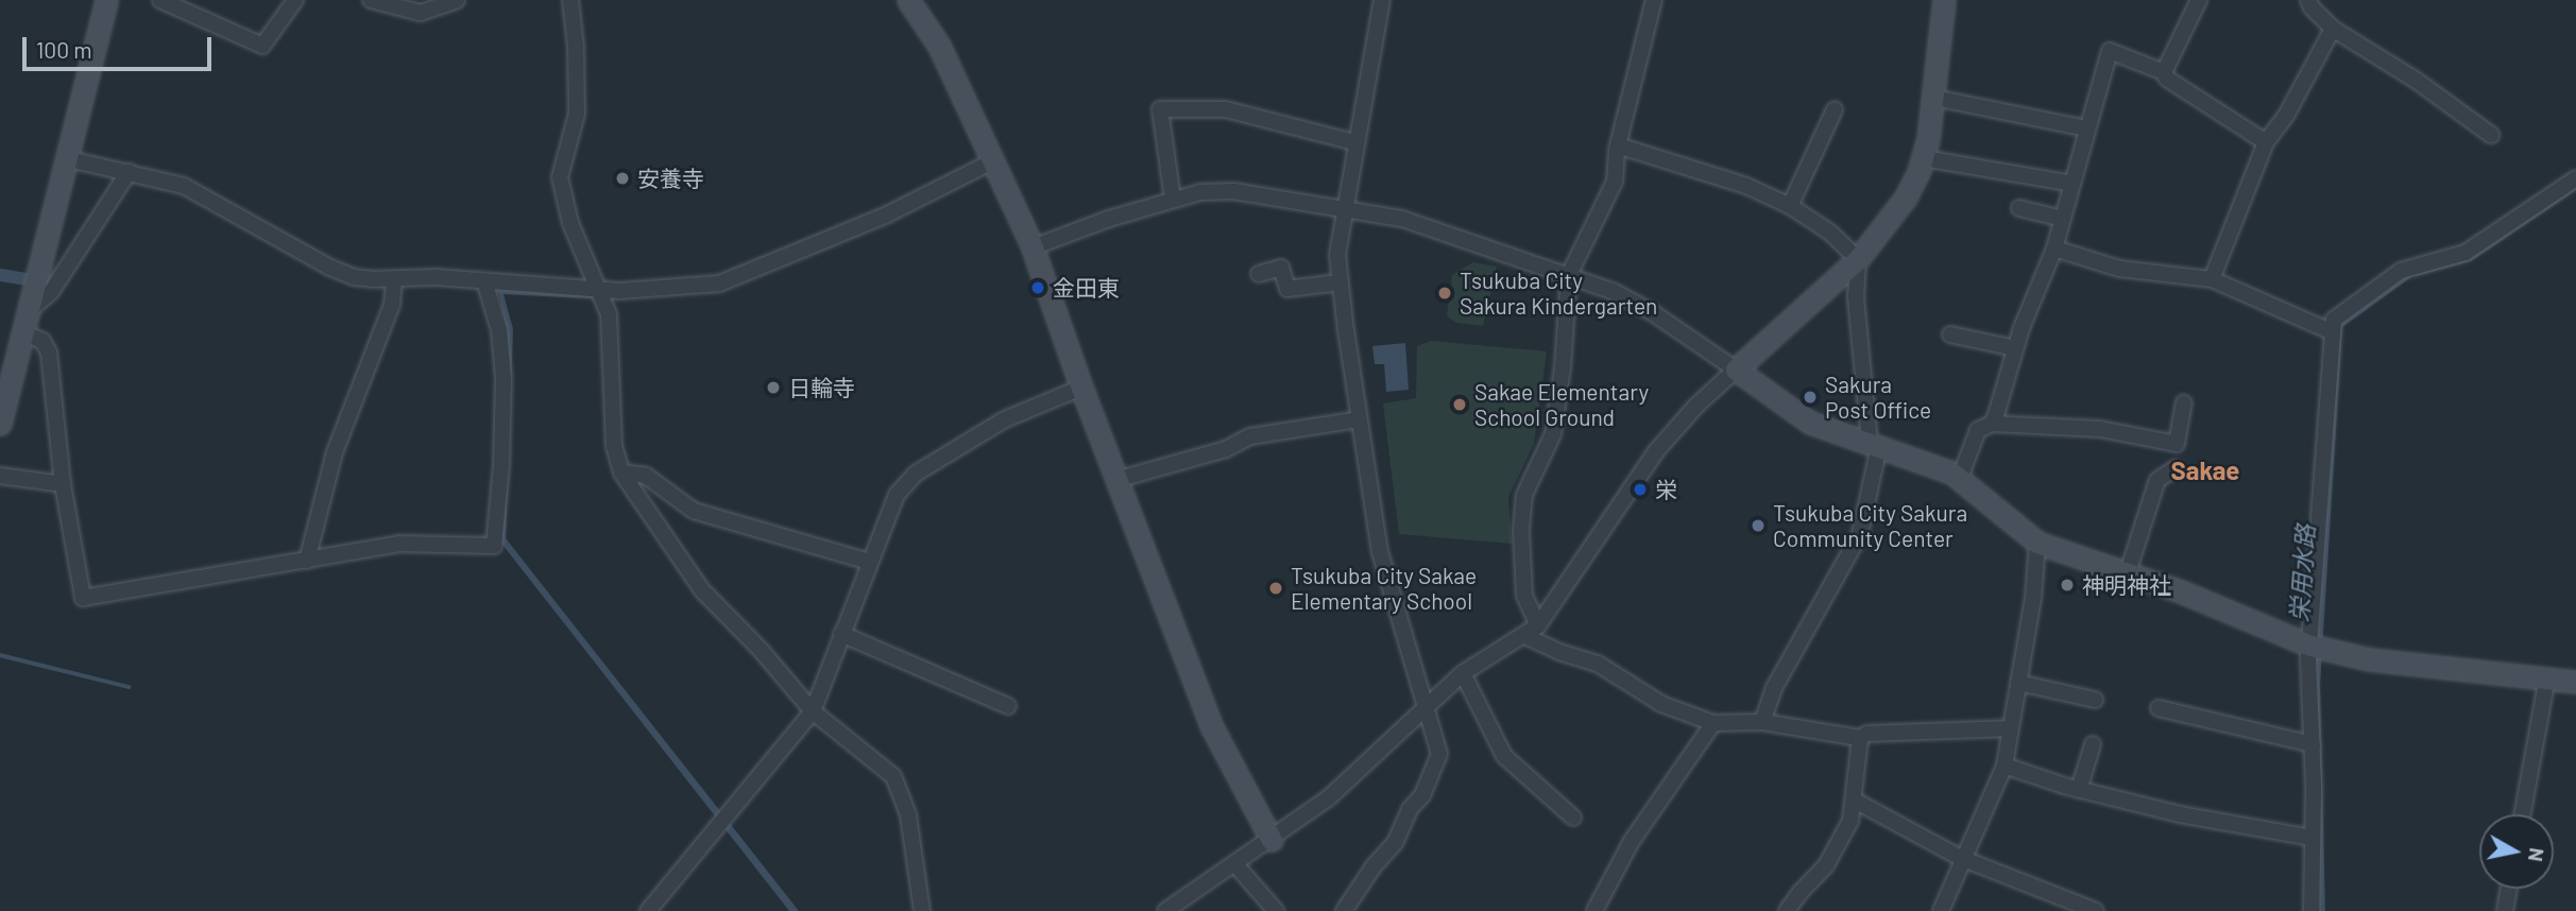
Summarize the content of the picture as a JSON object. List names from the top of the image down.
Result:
{
  "districts": ["Sakae"],
  "water": ["栄用水路"],
  "places": [
    "安養寺",
    "金田東",
    "Tsukuba City Sakura Kindergarten",
    "日輪寺",
    "Sakura Post Office",
    "Sakae Elementary School Ground",
    "栄",
    "Tsukuba City Sakura Community Center",
    "神明神社",
    "Tsukuba City Sakae Elementary School"
  ],
  "scale_bar": "100 m",
  "north": "right"
}
